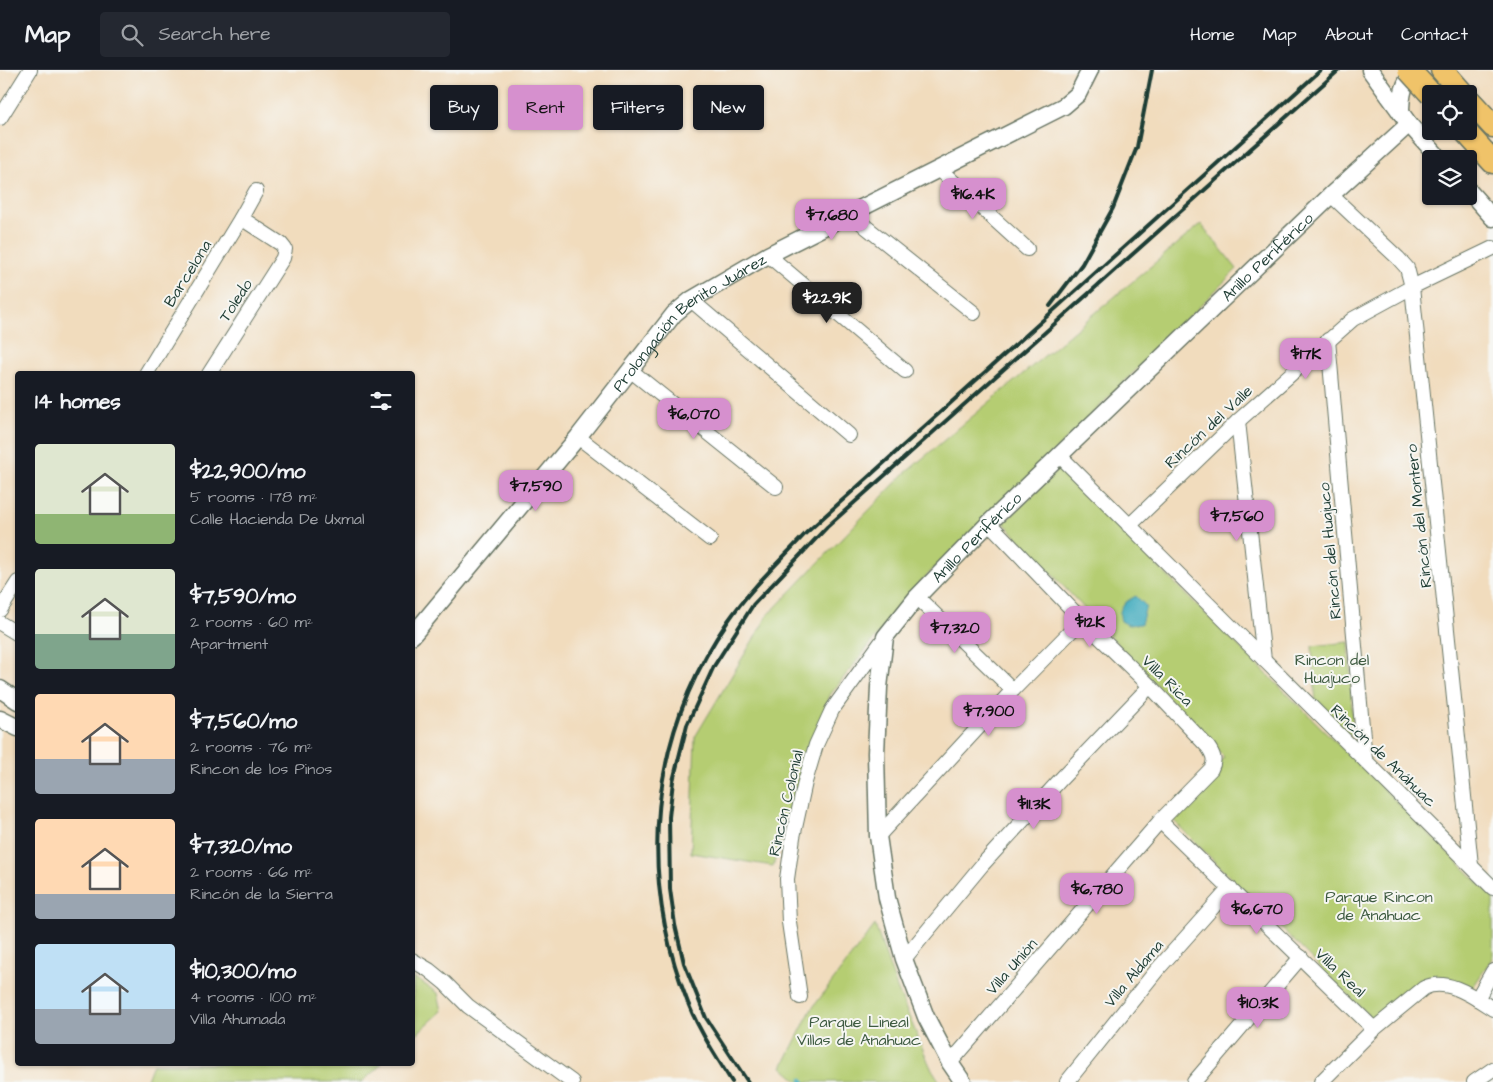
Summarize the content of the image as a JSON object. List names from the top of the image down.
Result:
{
  "streets": {
    "street": [
      "Anillo Periférico",
      "Barcelona",
      "Toledo",
      "Prolongación Benito Juárez",
      "Rincón del Valle",
      "Rincón del Montero",
      "Rincón del Huajuco",
      "Villa Rica",
      "Rincón de Anáhuac",
      "Rincón Colonial",
      "Villa Unión",
      "Villa Real",
      "Villa Aldama"
    ]
  },
  "crossings": [
    ["Anillo Periférico", "Rincón del Montero"],
    ["Anillo Periférico", "Villa Rica"],
    ["Anillo Periférico", "Rincón de Anáhuac"],
    ["Anillo Periférico", "Rincón Colonial"],
    ["Barcelona", "Toledo"],
    ["Rincón del Valle", "Rincón del Montero"],
    ["Rincón del Valle", "Rincón del Huajuco"],
    ["Rincón del Valle", "Rincón de Anáhuac"],
    ["Rincón del Montero", "Rincón de Anáhuac"],
    ["Rincón del Huajuco", "Rincón de Anáhuac"],
    ["Villa Rica", "Villa Unión"],
    ["Villa Unión", "Villa Real"],
    ["Villa Real", "Villa Aldama"]
  ],
  "parks": ["Rincon del Huajuco", "Parque Rincon de Anahuac", "Parque Lineal Villas de Anahuac"],
  "page": {
    "header": "Map",
    "search": "Search here",
    "nav": [
      "Home",
      "Map",
      "About",
      "Contact"
    ],
    "chip": [
      "Buy",
      "Rent",
      "Filters",
      "New"
    ],
    "price": [
      "$16.4K",
      "$7,680",
      "$22.9K",
      "$17K",
      "$6,070",
      "$7,590",
      "$7,560",
      "$12K",
      "$7,320",
      "$7,900",
      "$11.3K",
      "$6,780",
      "$6,670",
      "$10.3K"
    ],
    "heading": "14 homes",
    "list": [
      {
        "name": "$22,900/mo",
        "note": "5 rooms · 178 m² · Calle Hacienda De Uxmal"
      },
      {
        "name": "$7,590/mo",
        "note": "2 rooms · 60 m² · Apartment"
      },
      {
        "name": "$7,560/mo",
        "note": "2 rooms · 76 m² · Rincon de los Pinos"
      },
      {
        "name": "$7,320/mo",
        "note": "2 rooms · 66 m² · Rincón de la Sierra"
      },
      {
        "name": "$10,300/mo",
        "note": "4 rooms · 100 m² · Villa Ahumada"
      }
    ]
  }
}
